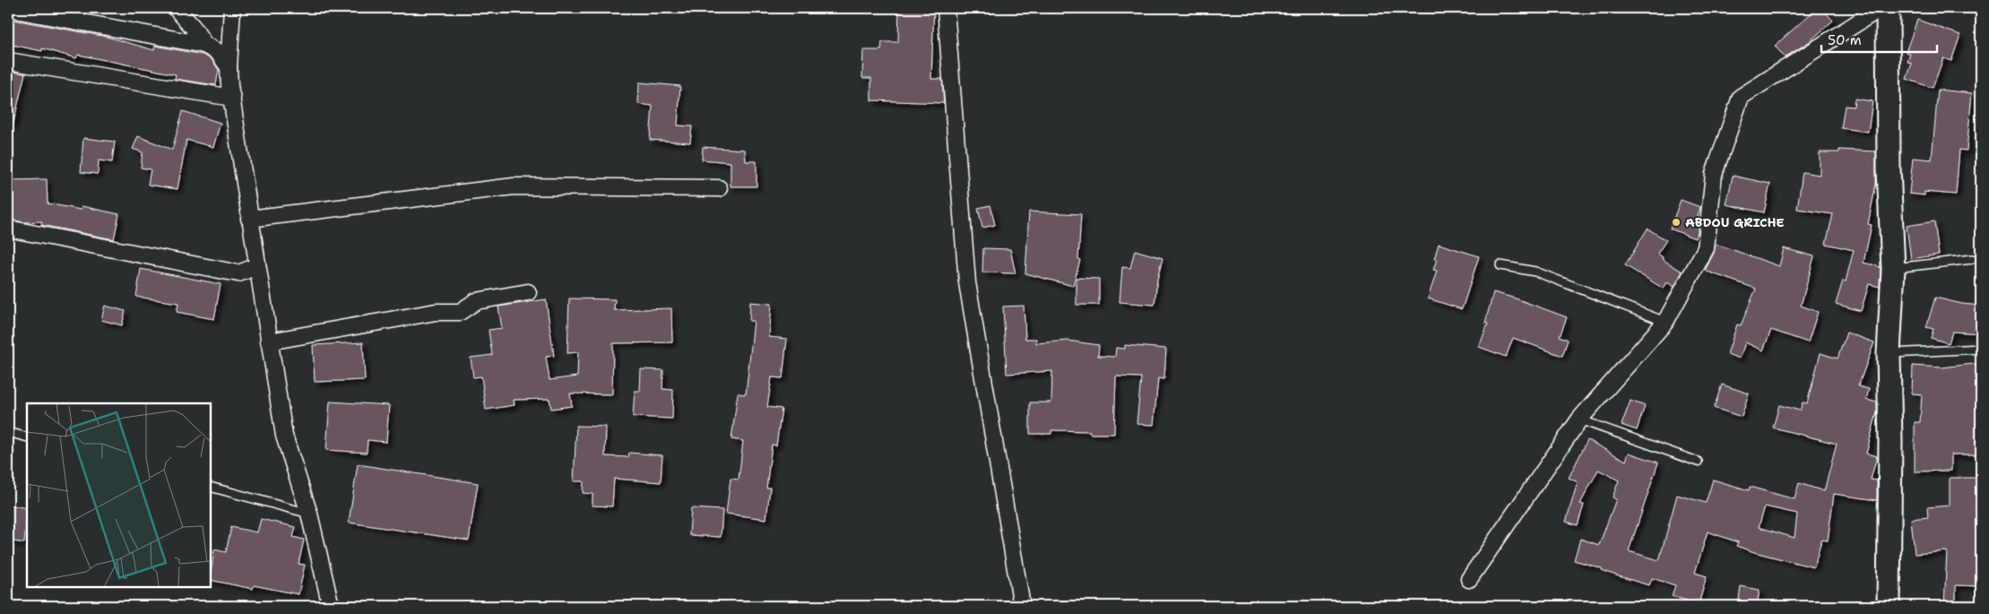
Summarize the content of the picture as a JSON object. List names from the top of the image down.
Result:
{
  "places": ["ABDOU GRICHE"],
  "scale_bar": "50 m"
}
